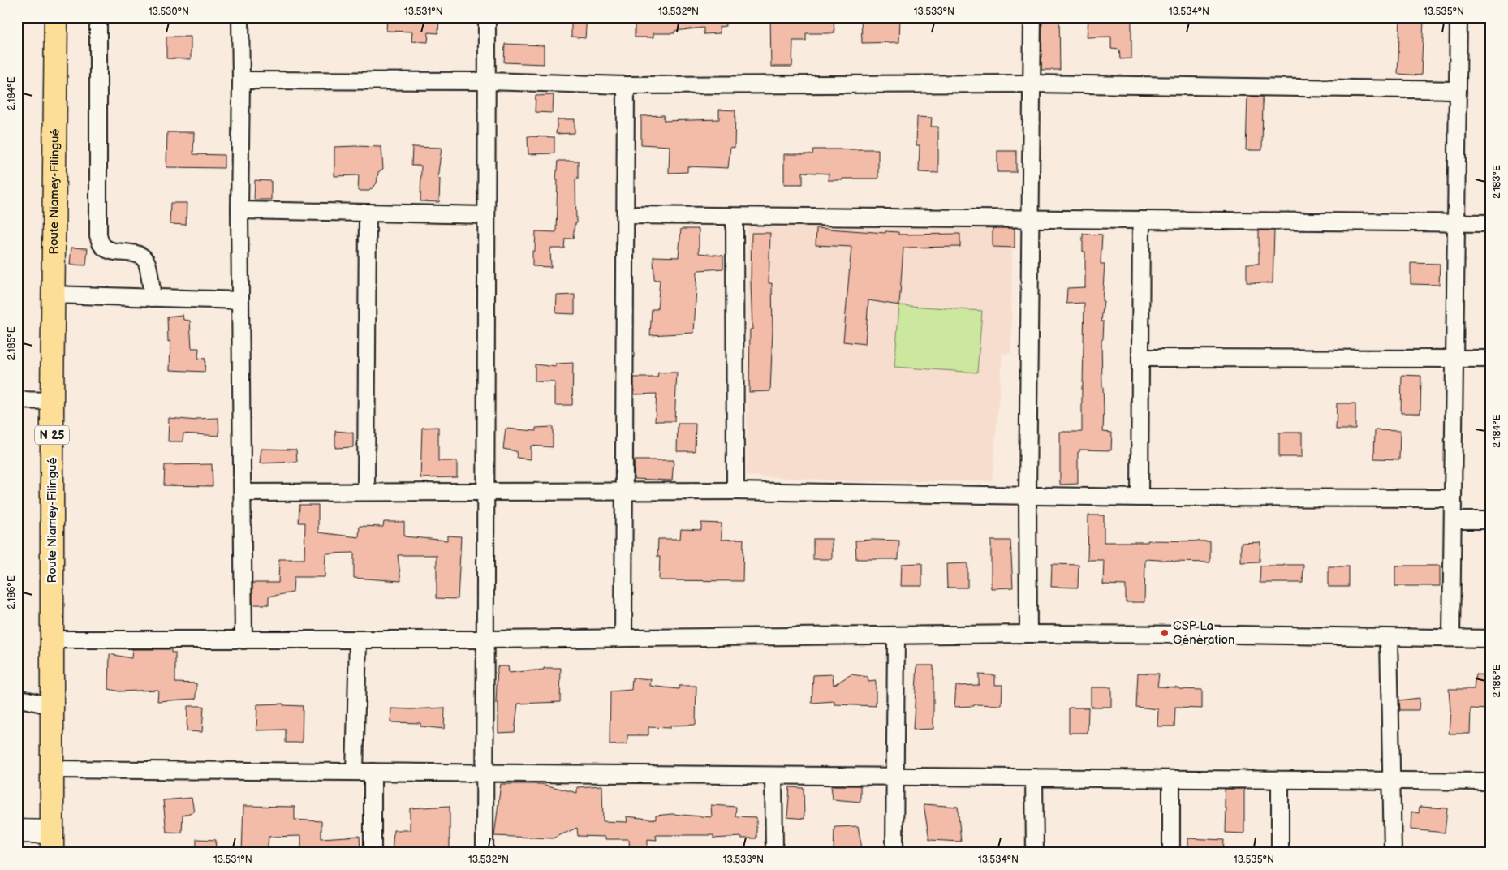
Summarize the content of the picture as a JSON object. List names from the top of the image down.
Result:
{
  "streets": {
    "main road": ["Route Niamey-Filingué", "N 25"]
  },
  "places": ["CSP La Génération"],
  "coordinates": [
    "13.530°N",
    "13.531°N",
    "13.532°N",
    "13.533°N",
    "13.534°N",
    "13.535°N",
    "2.184°E",
    "2.183°E",
    "2.185°E",
    "2.186°E"
  ]
}
